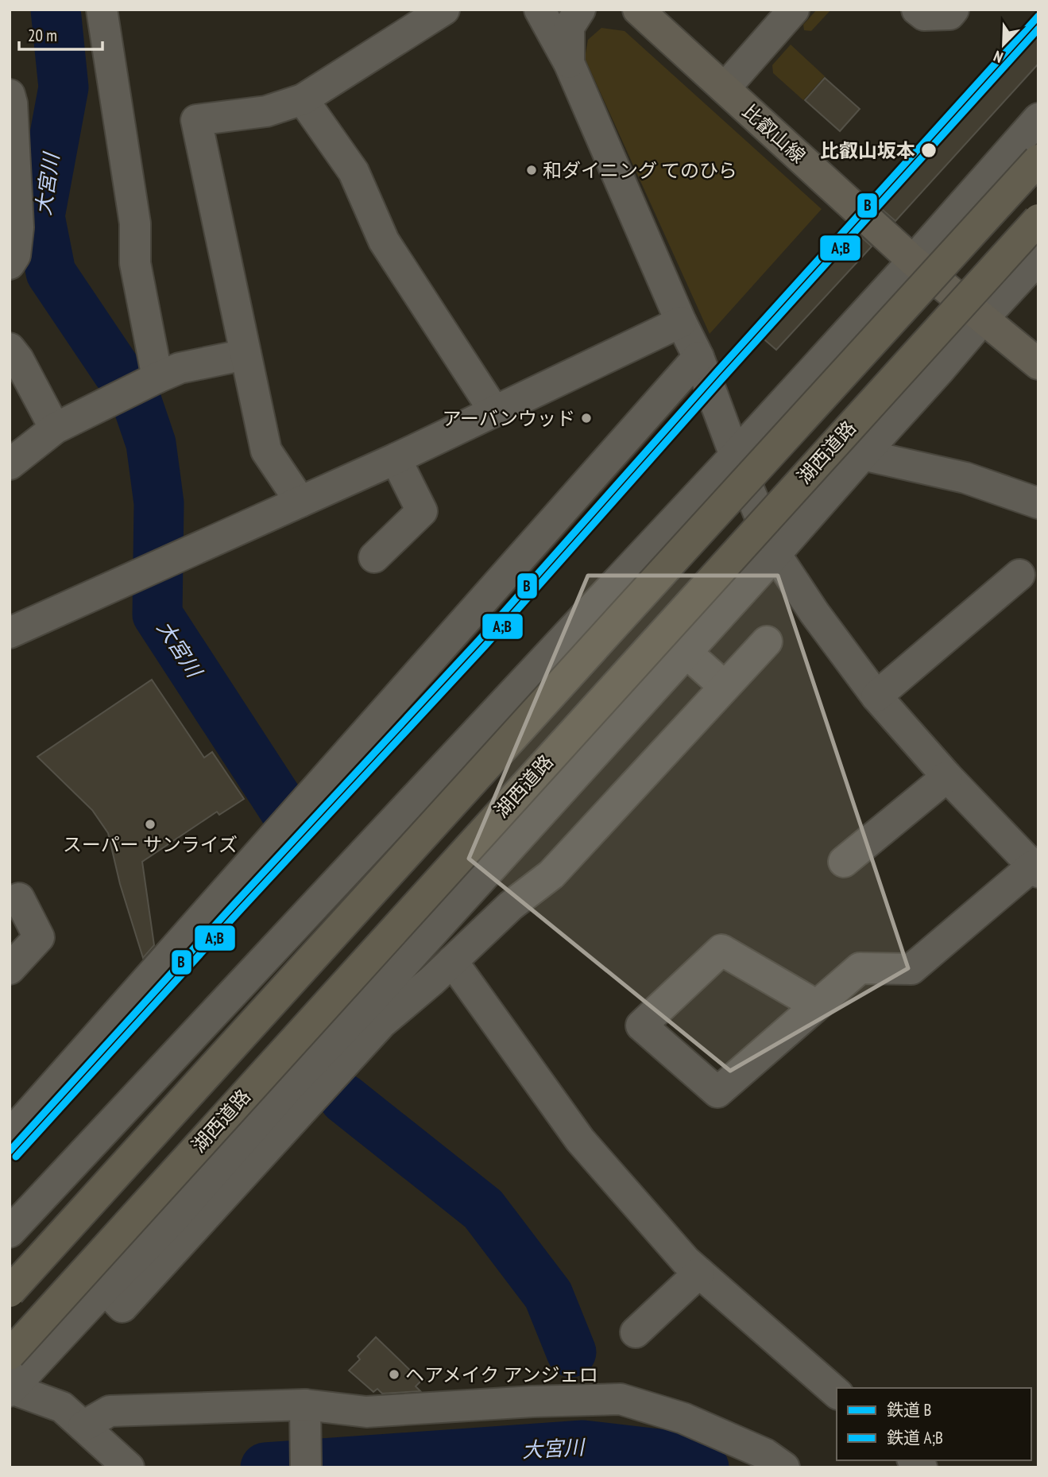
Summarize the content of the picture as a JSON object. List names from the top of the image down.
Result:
{
  "streets": {
    "highway": ["湖西道路"],
    "main road": ["比叡山線"]
  },
  "water": ["大宮川"],
  "places": [
    "比叡山坂本",
    "和ダイニング てのひら",
    "アーバンウッド",
    "スーパー サンライズ",
    "ヘアメイク アンジェロ"
  ],
  "lines": ["rail line B", "rail line A;B"],
  "legend": ["鉄道 B", "鉄道 A;B"],
  "scale_bar": "20 m",
  "north": "bottom left"
}
